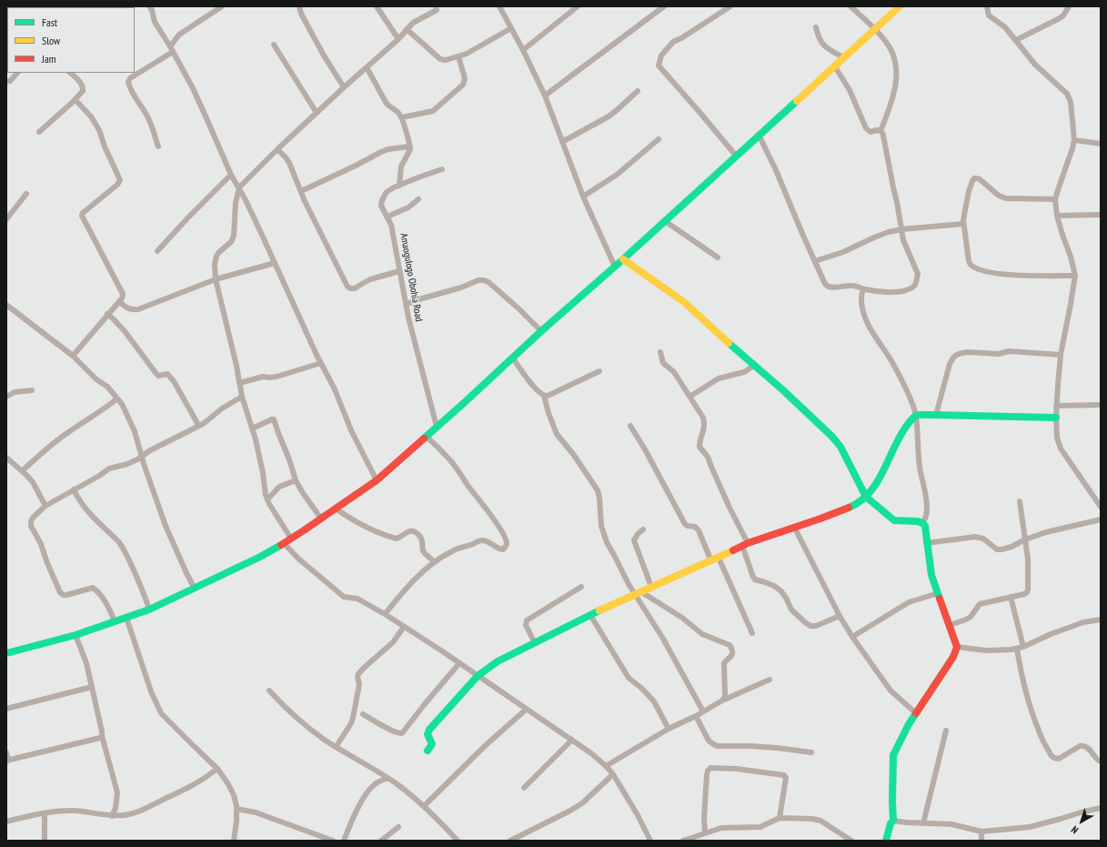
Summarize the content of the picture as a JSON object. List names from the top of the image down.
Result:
{
  "streets": {
    "street": ["Amaogulogo Obohia Road"]
  },
  "legend": ["Fast", "Slow", "Jam"],
  "north": "bottom left"
}
